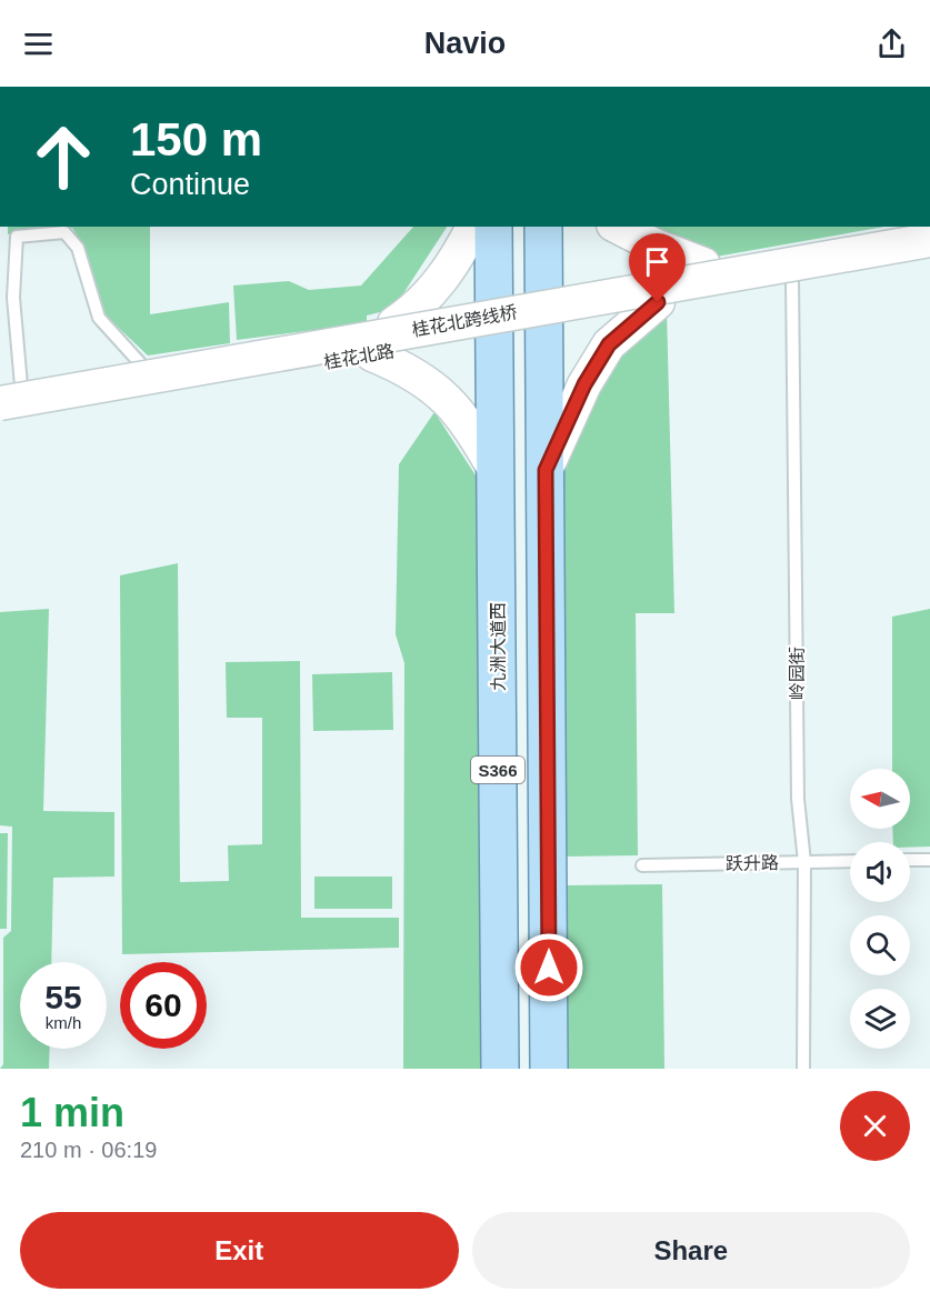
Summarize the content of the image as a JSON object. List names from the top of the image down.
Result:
{
  "streets": {
    "main road": [
      "桂花北跨线桥",
      "桂花北路",
      "九洲大道西",
      "S366"
    ],
    "lane": ["岭园街", "跃升路"]
  },
  "crossings": [
    ["桂花北跨线桥", "桂花北路"],
    ["岭园街", "跃升路"]
  ],
  "north": "left",
  "page": {
    "header": "Navio",
    "turn": ["150 m", "Continue"],
    "speed": "55 km/h",
    "limit": "60",
    "heading": ["1 min", "210 m · 06:19"],
    "buttons": ["Exit", "Share"]
  }
}
